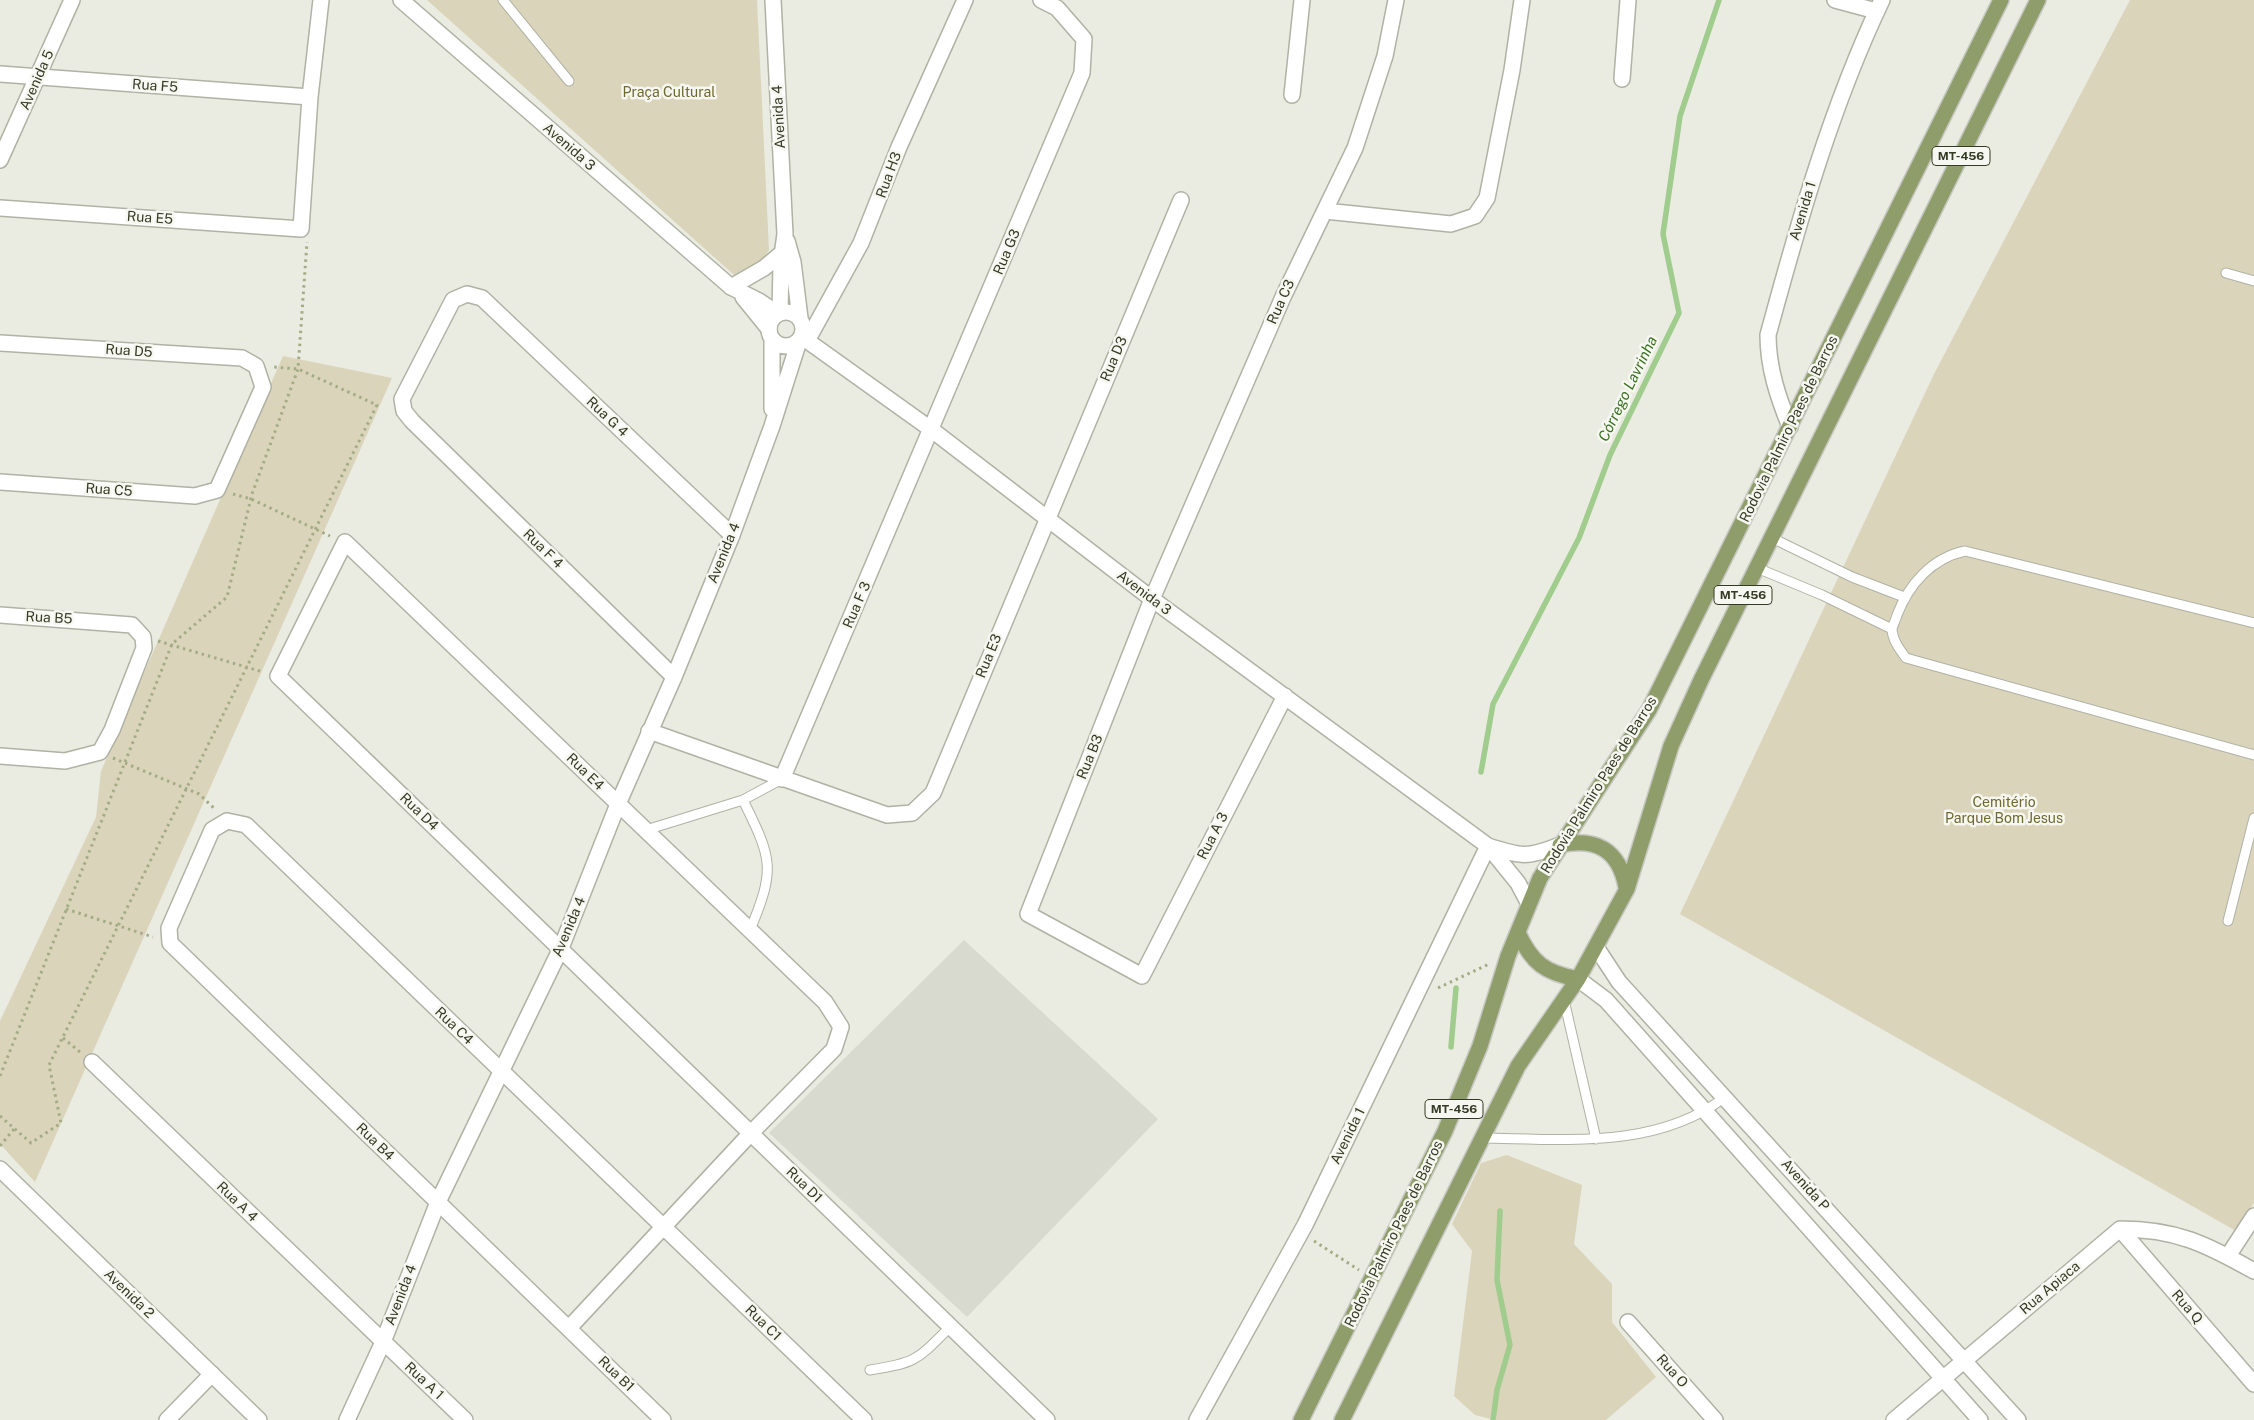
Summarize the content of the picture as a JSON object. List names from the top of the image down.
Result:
{
  "streets": {
    "main road": ["MT-456", "Rodovia Palmiro Paes de Barros"],
    "street": [
      "Avenida 5",
      "Rua F5",
      "Avenida 4",
      "Avenida 3",
      "Rua H3",
      "Avenida 1",
      "Rua E5",
      "Rua G3",
      "Rua C3",
      "Rua D5",
      "Rua D3",
      "Rua G 4",
      "Rua C5",
      "Rua F 4",
      "Rua F 3",
      "Rua B5",
      "Rua E3",
      "Rua B3",
      "Rua E4",
      "Rua D4",
      "Rua A 3",
      "Rua C4",
      "Rua B4",
      "Rua D1",
      "Avenida P",
      "Rua A 4",
      "Rua Apiaca",
      "Avenida 2",
      "Rua Q",
      "Rua C1",
      "Rua O",
      "Rua B1",
      "Rua A 1"
    ]
  },
  "crossings": [
    ["Avenida 5", "Rua F5"],
    ["Avenida 4", "Avenida 3"],
    ["Avenida 4", "Rua H3"],
    ["Avenida 4", "Rua G 4"],
    ["Avenida 4", "Rua F 4"],
    ["Avenida 4", "Rua E4"],
    ["Avenida 4", "Rua D4"],
    ["Avenida 4", "Rua C4"],
    ["Avenida 4", "Rua B4"],
    ["Avenida 4", "Rua D1"],
    ["Avenida 4", "Rua A 4"],
    ["Avenida 4", "Rua A 1"],
    ["Avenida 3", "Rua H3"],
    ["Avenida 3", "Avenida 1"],
    ["Avenida 3", "Rua G3"],
    ["Avenida 3", "Rua C3"],
    ["Avenida 3", "Rua D3"],
    ["Avenida 3", "Rua F 3"],
    ["Avenida 3", "Rua E3"],
    ["Avenida 3", "Rua B3"],
    ["Avenida 3", "Rua A 3"],
    ["MT-456", "Rodovia Palmiro Paes de Barros"],
    ["MT-456", "Avenida P"],
    ["Avenida 1", "Rodovia Palmiro Paes de Barros"],
    ["Rua G3", "Rua F 3"],
    ["Rua C3", "Rua B3"],
    ["Rua D3", "Rua E3"],
    ["Rua G 4", "Rua F 4"],
    ["Rodovia Palmiro Paes de Barros", "Avenida P"],
    ["Rua F 3", "Rua E3"],
    ["Rua B3", "Rua A 3"],
    ["Rua E4", "Rua D1"],
    ["Rua D4", "Rua D1"],
    ["Rua C4", "Rua C1"],
    ["Rua B4", "Rua B1"],
    ["Avenida P", "Rua Apiaca"],
    ["Rua A 4", "Rua A 1"],
    ["Rua Apiaca", "Rua Q"]
  ],
  "water": ["Córrego Lavrinha"],
  "parks": ["Praça Cultural", "Cemitério Parque Bom Jesus"]
}
